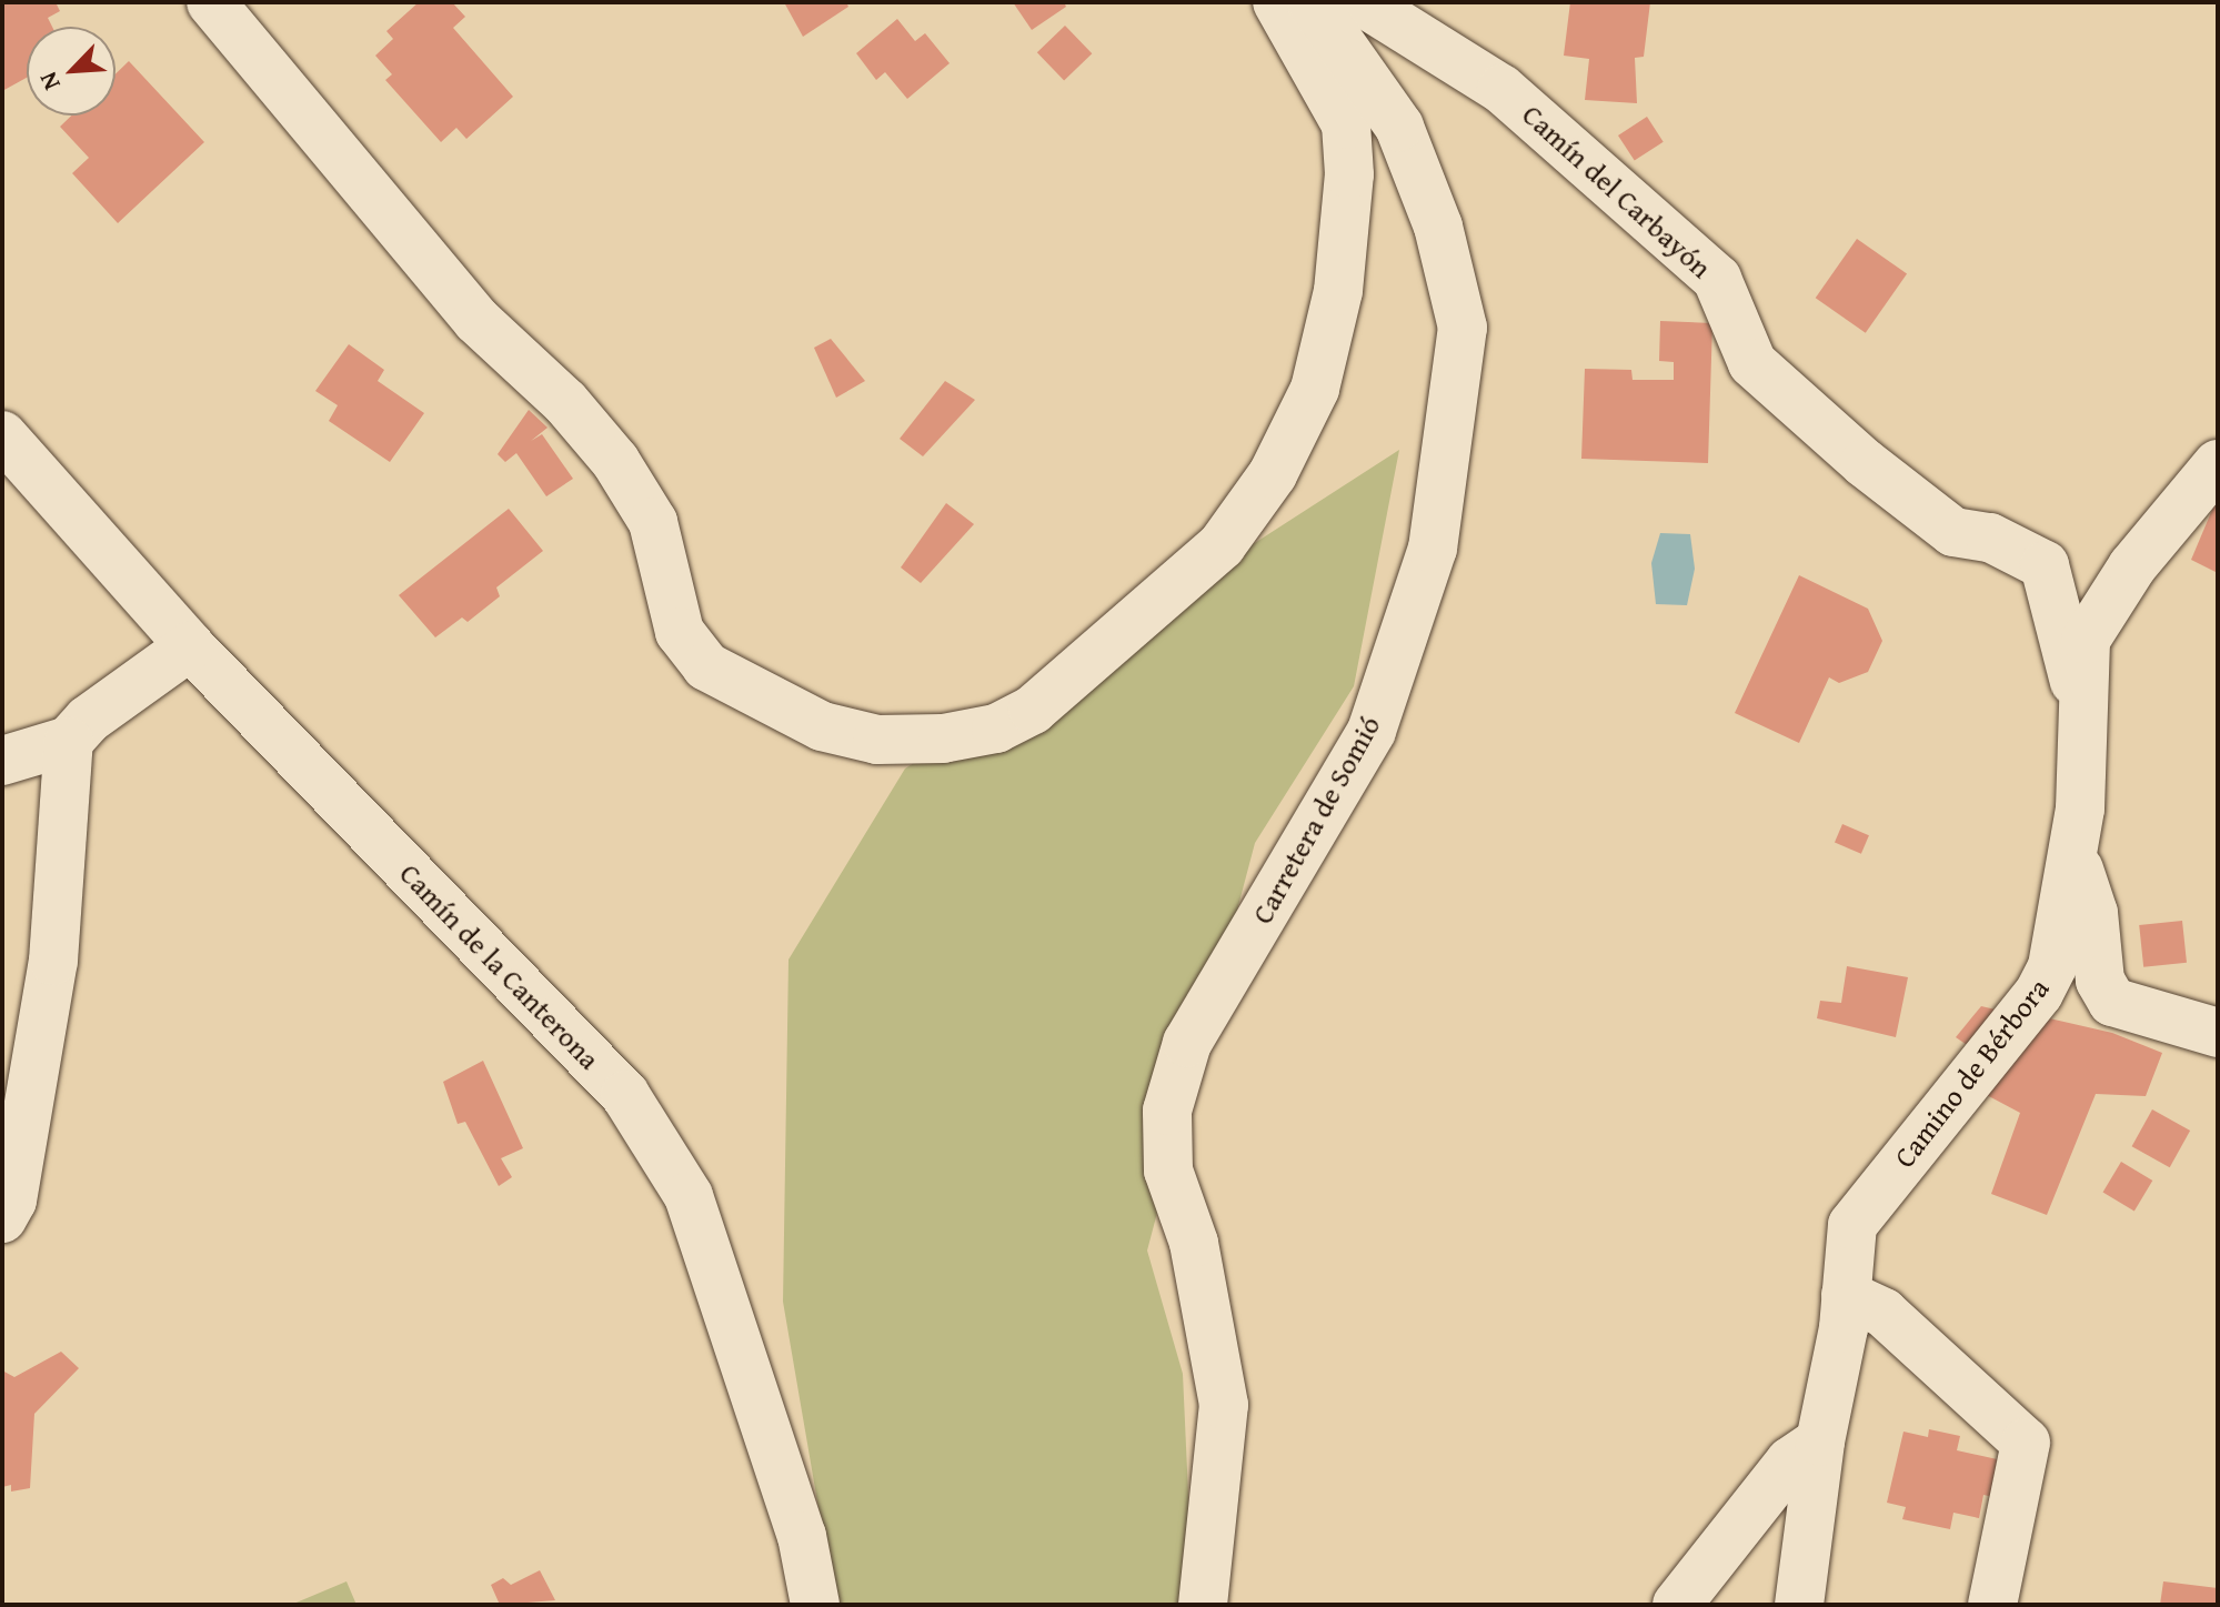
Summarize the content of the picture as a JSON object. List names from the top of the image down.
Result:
{
  "streets": {
    "street": [
      "Camín del Carbayón",
      "Carretera de Somió",
      "Camín de la Canterona",
      "Camino de Bérbora"
    ]
  },
  "crossings": [
    ["Camín del Carbayón", "Camino de Bérbora"]
  ],
  "north": "bottom left"
}
